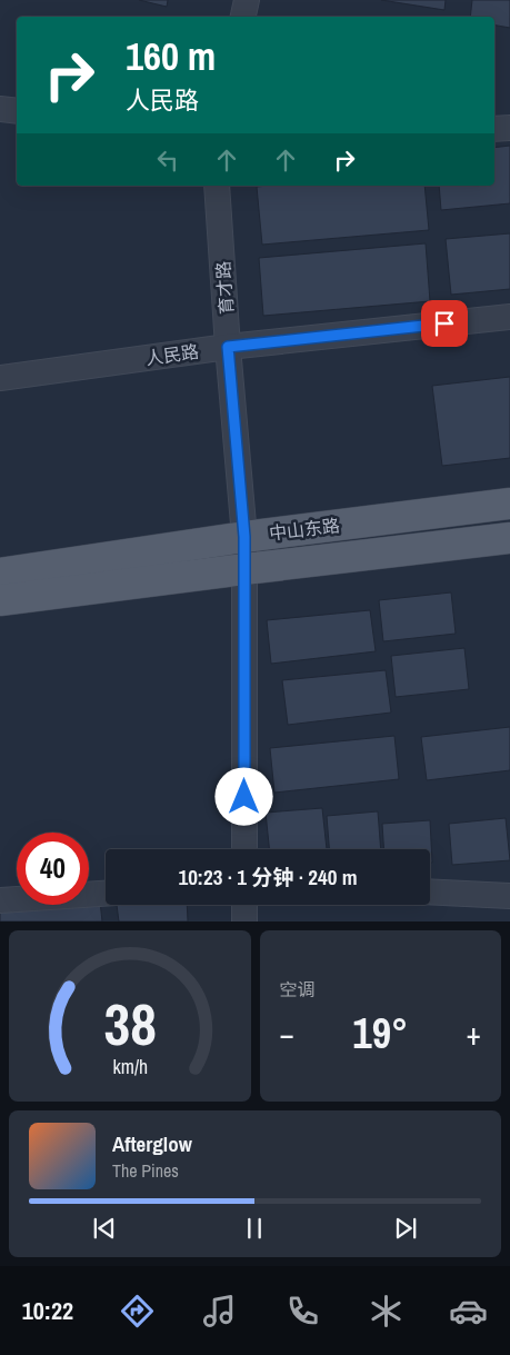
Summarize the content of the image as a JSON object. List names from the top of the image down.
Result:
{
  "streets": {
    "main road": ["中山东路"],
    "street": ["育才路", "人民路"]
  },
  "crossings": [
    ["育才路", "人民路"],
    ["育才路", "中山东路"]
  ],
  "page": {
    "turn": ["160 m", "人民路"],
    "limit": "40",
    "trip": "10:23 · 1 分钟 · 240 m",
    "tile": "空调",
    "heat": ["−", "19°", "+"],
    "song": ["Afterglow", "The Pines"],
    "tabs": "10:22",
    "gauge": ["38", "km/h"]
  }
}
